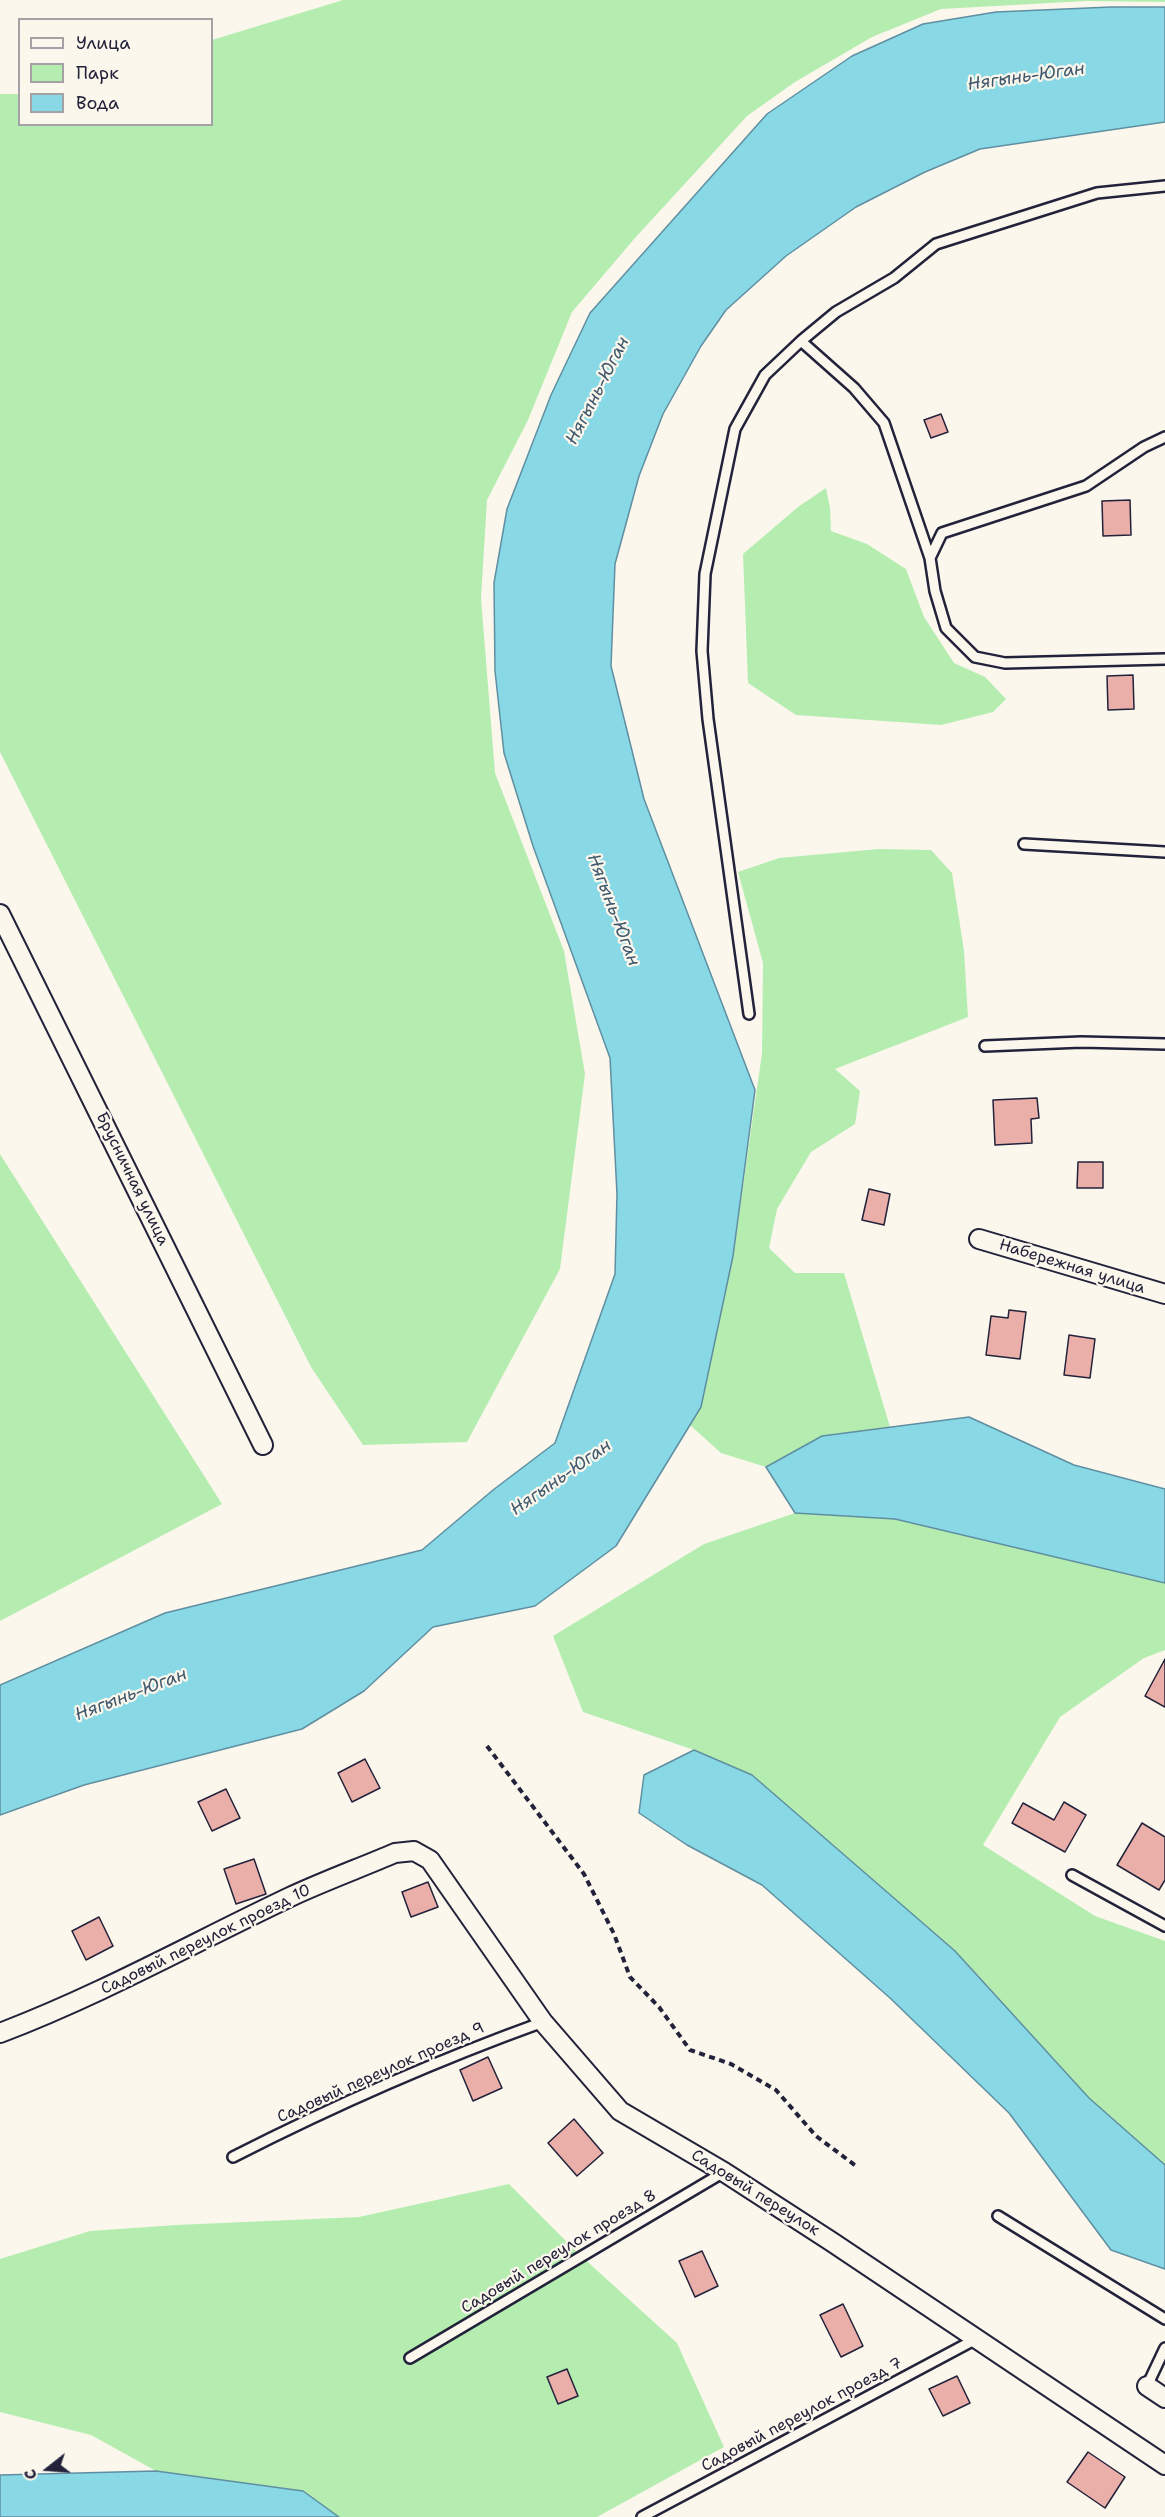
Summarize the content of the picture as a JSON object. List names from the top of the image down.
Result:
{
  "streets": {
    "street": [
      "Брусничная улица",
      "Набережная улица",
      "Садовый переулок проезд 10",
      "Садовый переулок"
    ],
    "lane": ["Садовый переулок проезд 9", "Садовый переулок проезд 8", "Садовый переулок проезд 7"]
  },
  "crossings": [
    ["Садовый переулок проезд 10", "Садовый переулок"],
    ["Садовый переулок проезд 9", "Садовый переулок"],
    ["Садовый переулок", "Садовый переулок проезд 8"],
    ["Садовый переулок", "Садовый переулок проезд 7"]
  ],
  "water": ["Нягынь-Юган"],
  "legend": ["Улица", "Парк", "Вода"],
  "north": "left"
}
